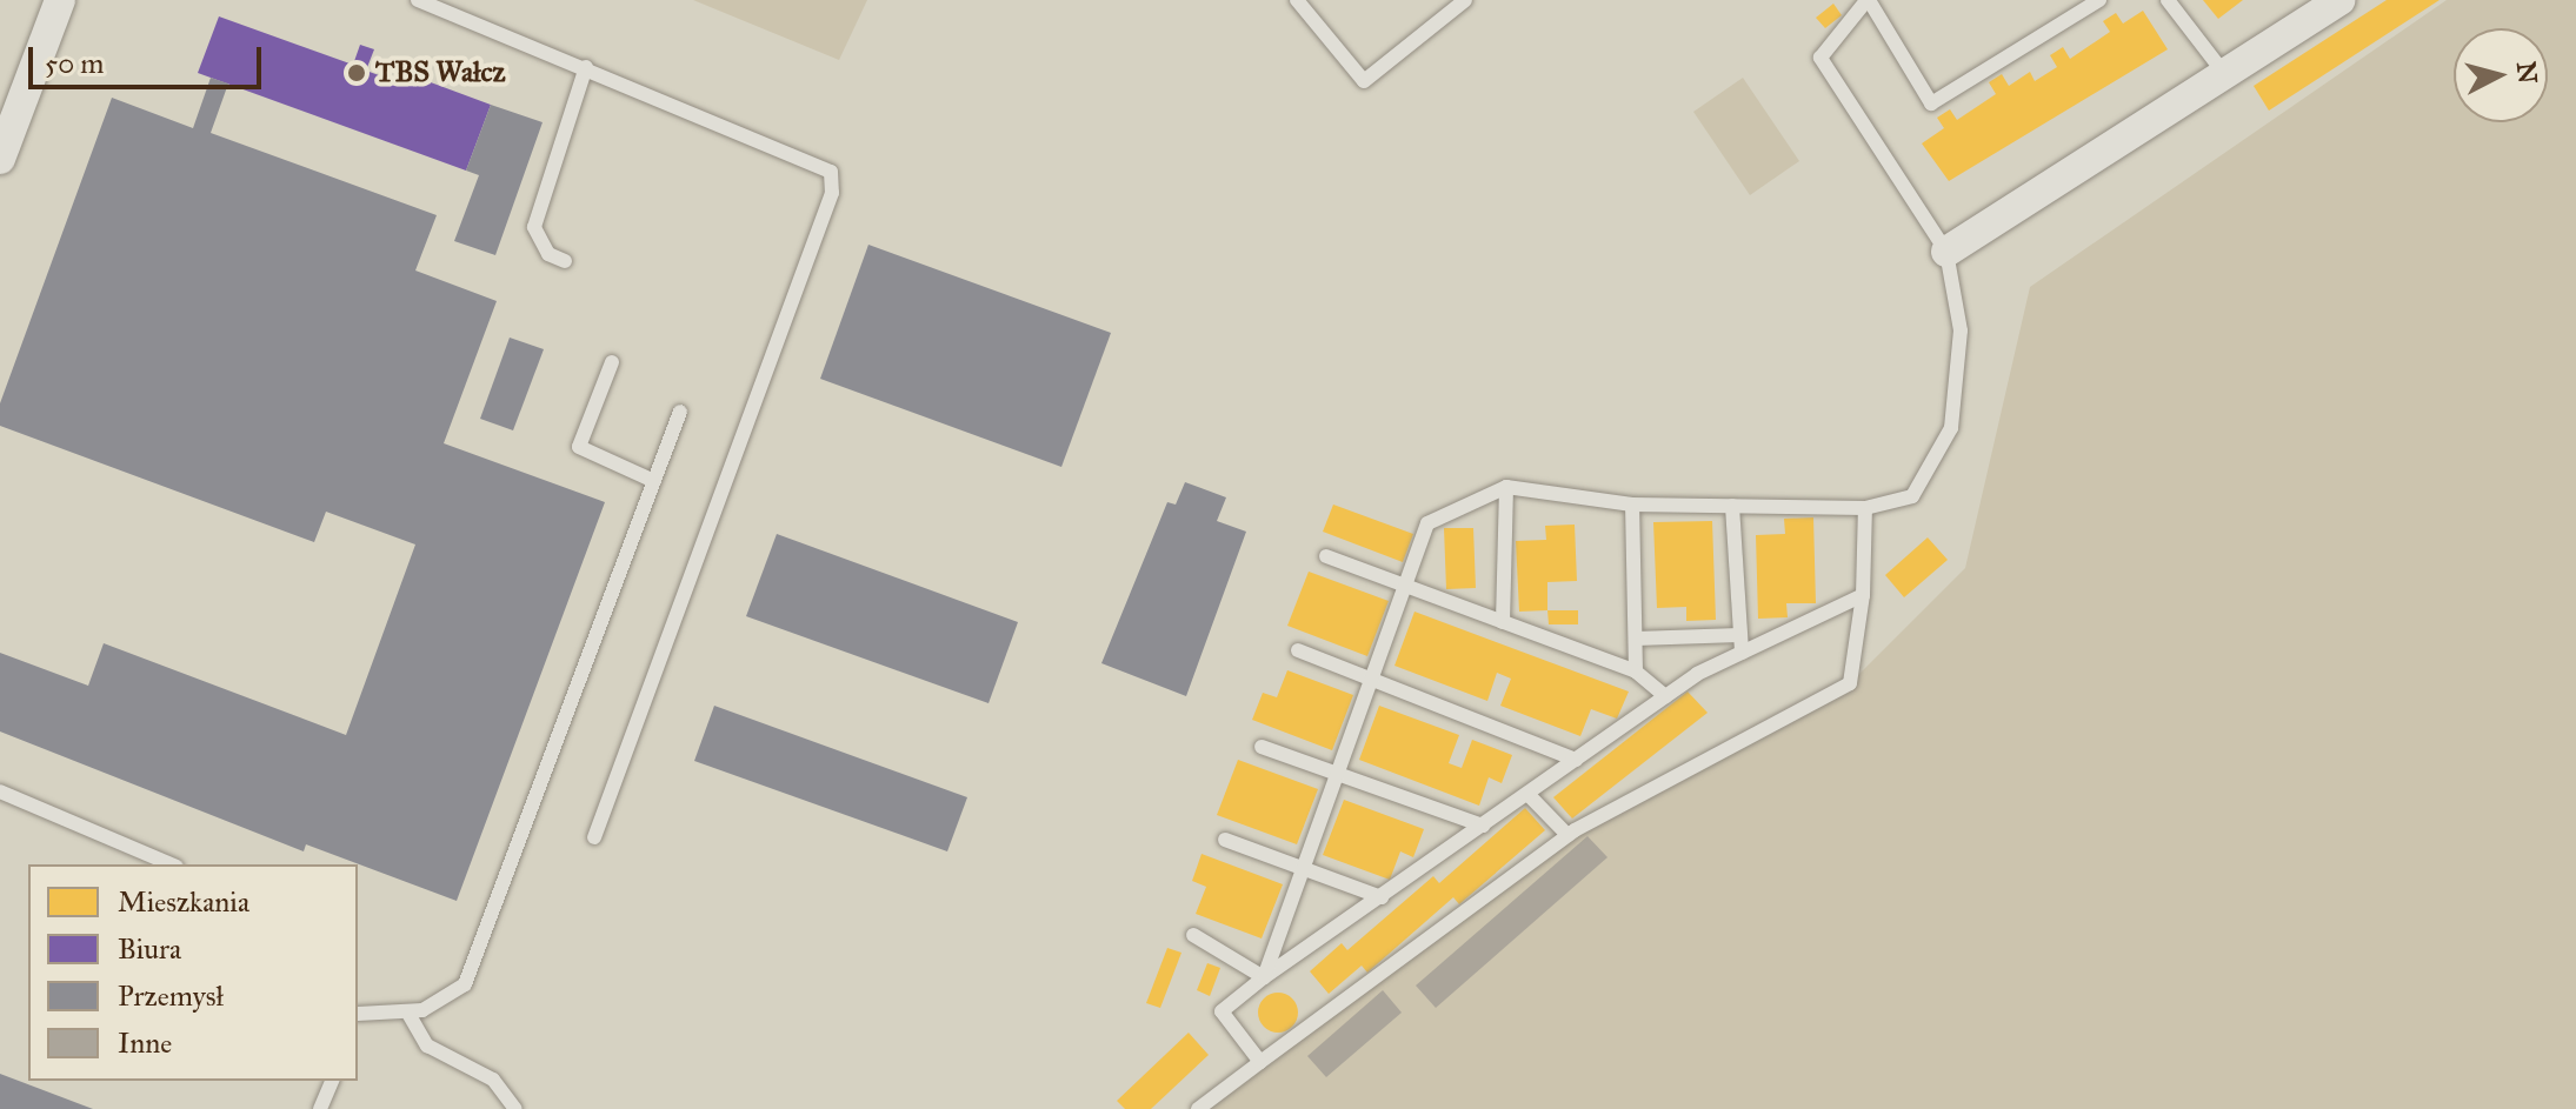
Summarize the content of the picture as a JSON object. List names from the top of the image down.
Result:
{
  "places": ["TBS Wałcz"],
  "legend": [
    "Mieszkania",
    "Biura",
    "Przemysł",
    "Inne"
  ],
  "scale_bar": "50 m",
  "north": "right"
}
